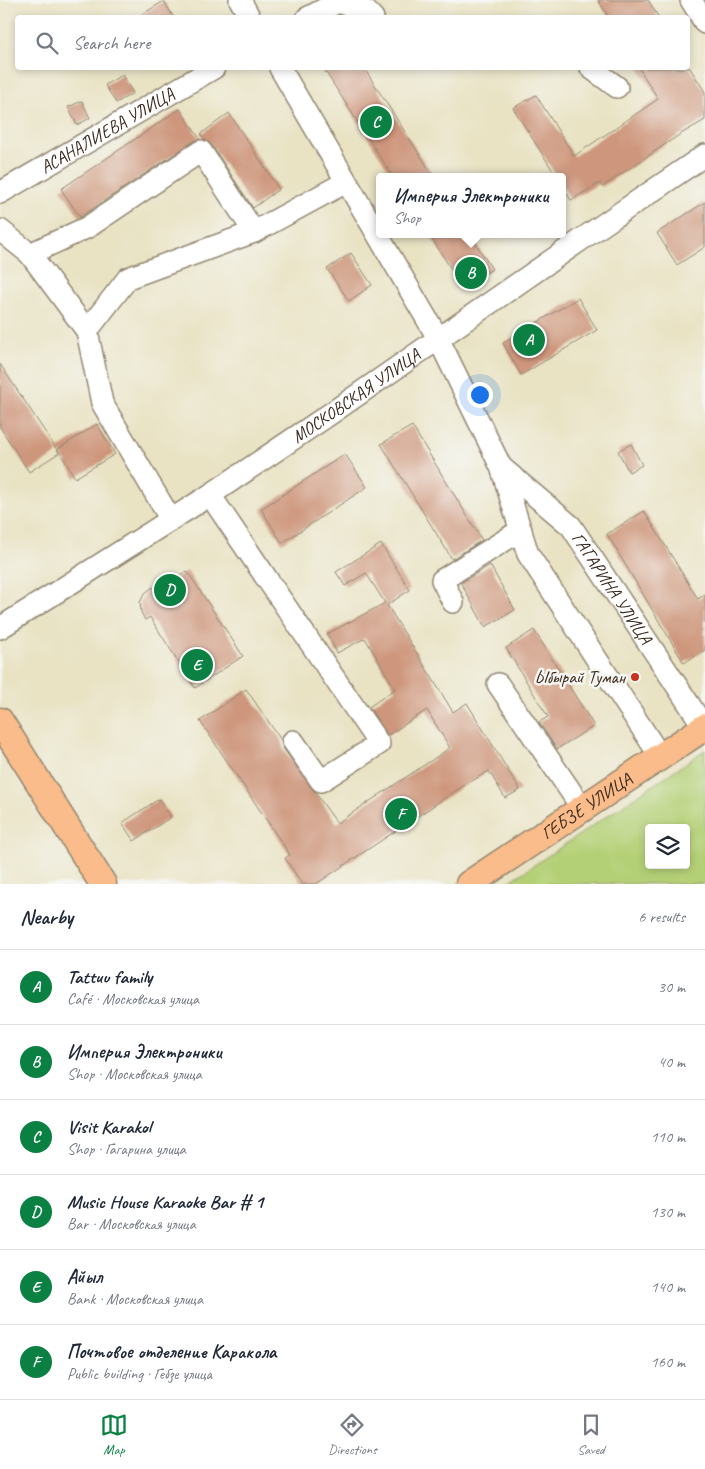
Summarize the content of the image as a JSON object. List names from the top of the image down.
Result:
{
  "streets": {
    "main road": ["ГЕБЗЕ УЛИЦА"],
    "street": ["АСАНАЛИЕВА УЛИЦА", "МОСКОВСКАЯ УЛИЦА", "ГАГАРИНА УЛИЦА"]
  },
  "crossings": [
    ["МОСКОВСКАЯ УЛИЦА", "ГАГАРИНА УЛИЦА"],
    ["ГАГАРИНА УЛИЦА", "ГЕБЗЕ УЛИЦА"]
  ],
  "places": ["Ыбырай Туман"],
  "page": {
    "search": "Search here",
    "pins": [
      "C",
      "B",
      "A",
      "D",
      "E",
      "F"
    ],
    "popup": ["Империя Электроники", "Shop"],
    "heading": ["Nearby", "6 results"],
    "list": [
      {
        "mark": "A",
        "name": "Tattuu family",
        "note": "Café · Московская улица",
        "value": "30 m"
      },
      {
        "mark": "B",
        "name": "Империя Электроники",
        "note": "Shop · Московская улица",
        "value": "40 m"
      },
      {
        "mark": "C",
        "name": "Visit Karakol",
        "note": "Shop · Гагарина улица",
        "value": "110 m"
      },
      {
        "mark": "D",
        "name": "Music House Karaoke Bar # 1",
        "note": "Bar · Московская улица",
        "value": "130 m"
      },
      {
        "mark": "E",
        "name": "Айыл",
        "note": "Bank · Московская улица",
        "value": "140 m"
      },
      {
        "mark": "F",
        "name": "Почтовое отделение Каракола",
        "note": "Public building · Гебзе улица",
        "value": "160 m"
      }
    ],
    "nav": ["Map", "Directions", "Saved"]
  }
}
